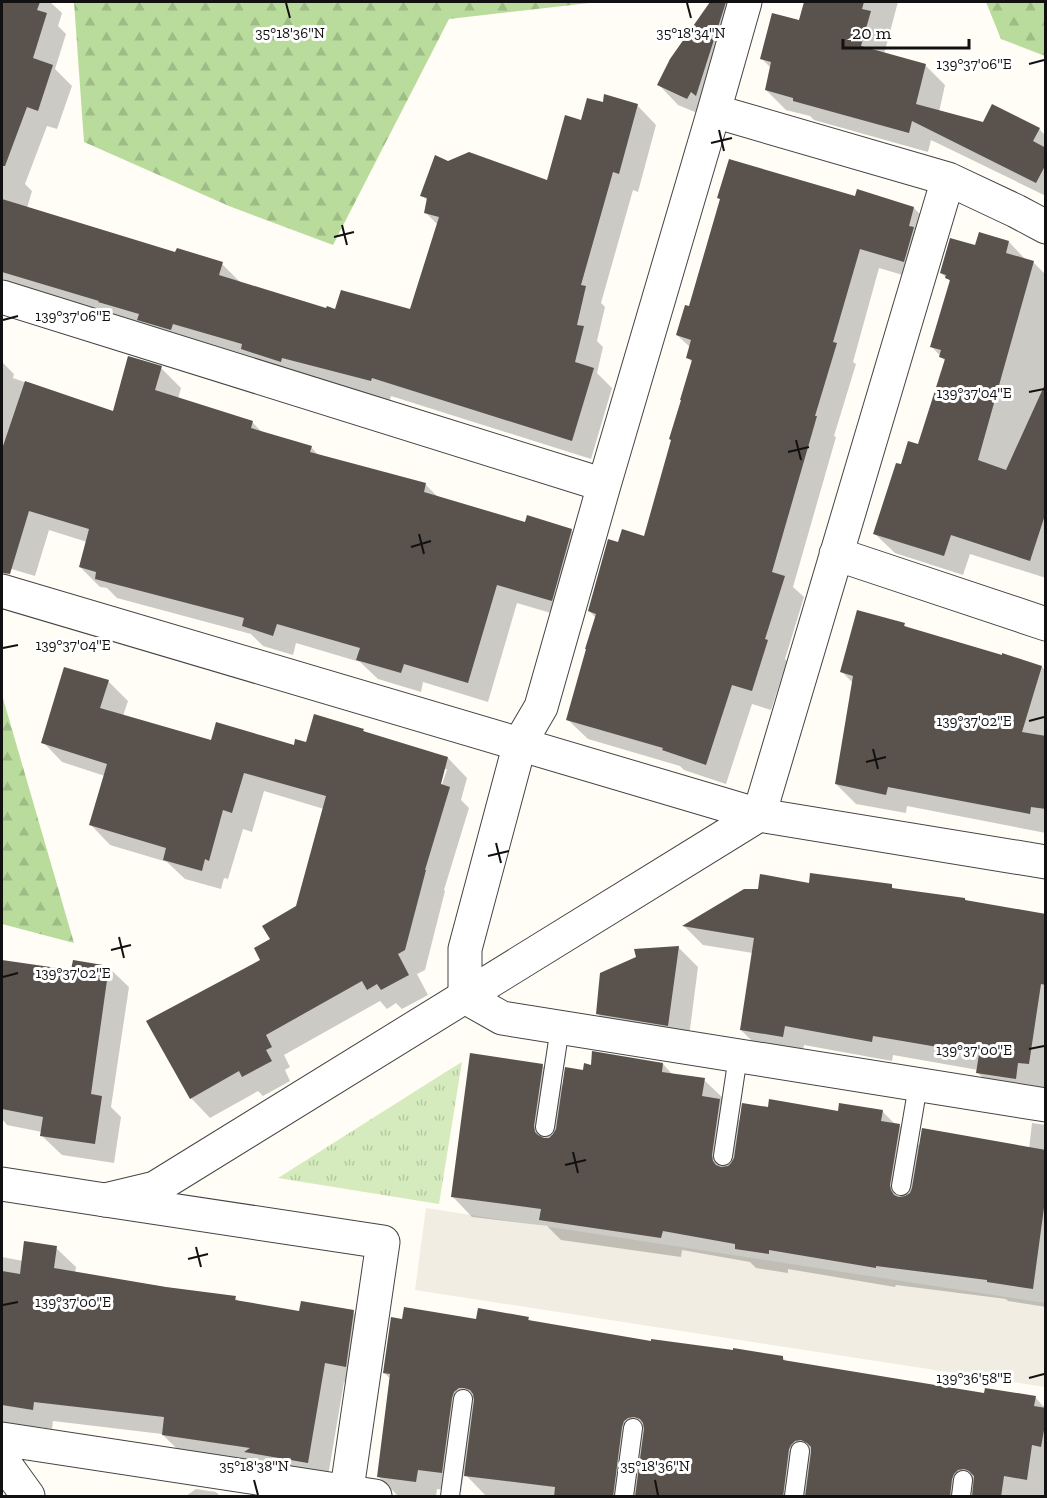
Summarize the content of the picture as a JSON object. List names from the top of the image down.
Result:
{
  "scale_bar": "20 m",
  "coordinates": [
    "35°18'36\"N",
    "35°18'34\"N",
    "139°37'06\"E",
    "139°37'04\"E",
    "139°37'02\"E",
    "139°37'00\"E",
    "139°36'58\"E",
    "35°18'38\"N"
  ]
}
